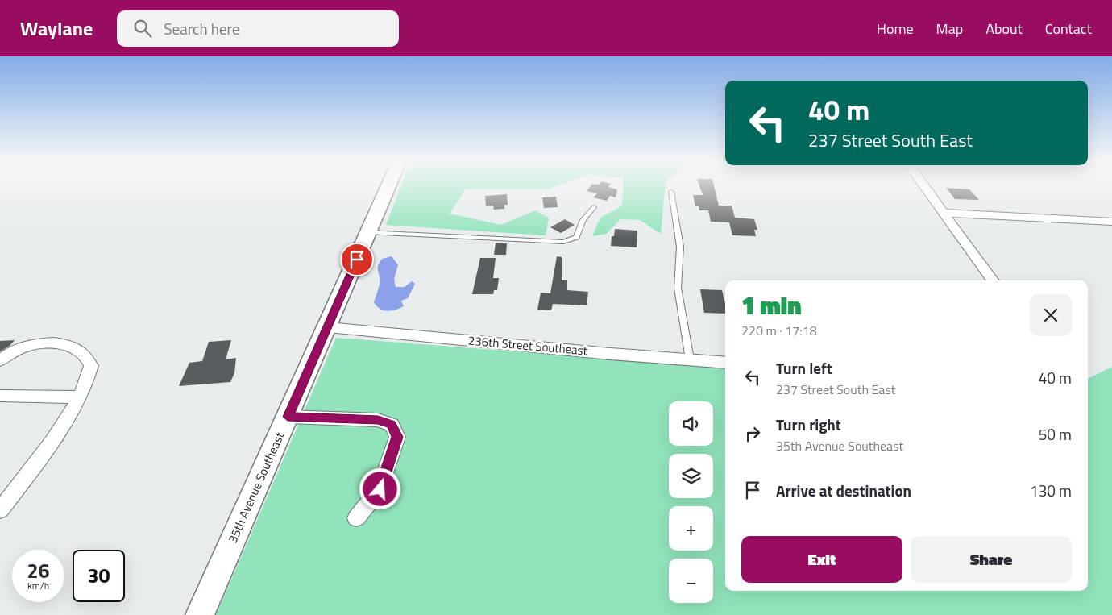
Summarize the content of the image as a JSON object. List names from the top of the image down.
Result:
{
  "streets": {
    "street": ["236th Street Southeast", "35th Avenue Southeast"]
  },
  "crossings": [
    ["236th Street Southeast", "35th Avenue Southeast"]
  ],
  "page": {
    "header": "Waylane",
    "search": "Search here",
    "nav": [
      "Home",
      "Map",
      "About",
      "Contact"
    ],
    "turn": ["40 m", "237 Street South East"],
    "heading": ["1 min", "220 m · 17:18"],
    "list": [
      {
        "name": "Turn left",
        "note": "237 Street South East",
        "value": "40 m"
      },
      {
        "name": "Turn right",
        "note": "35th Avenue Southeast",
        "value": "50 m"
      },
      {
        "name": "Arrive at destination",
        "value": "130 m"
      }
    ],
    "map_buttons": ["+", "−"],
    "buttons": ["Exit", "Share"],
    "speed": "26 km/h",
    "limit": "30"
  }
}
